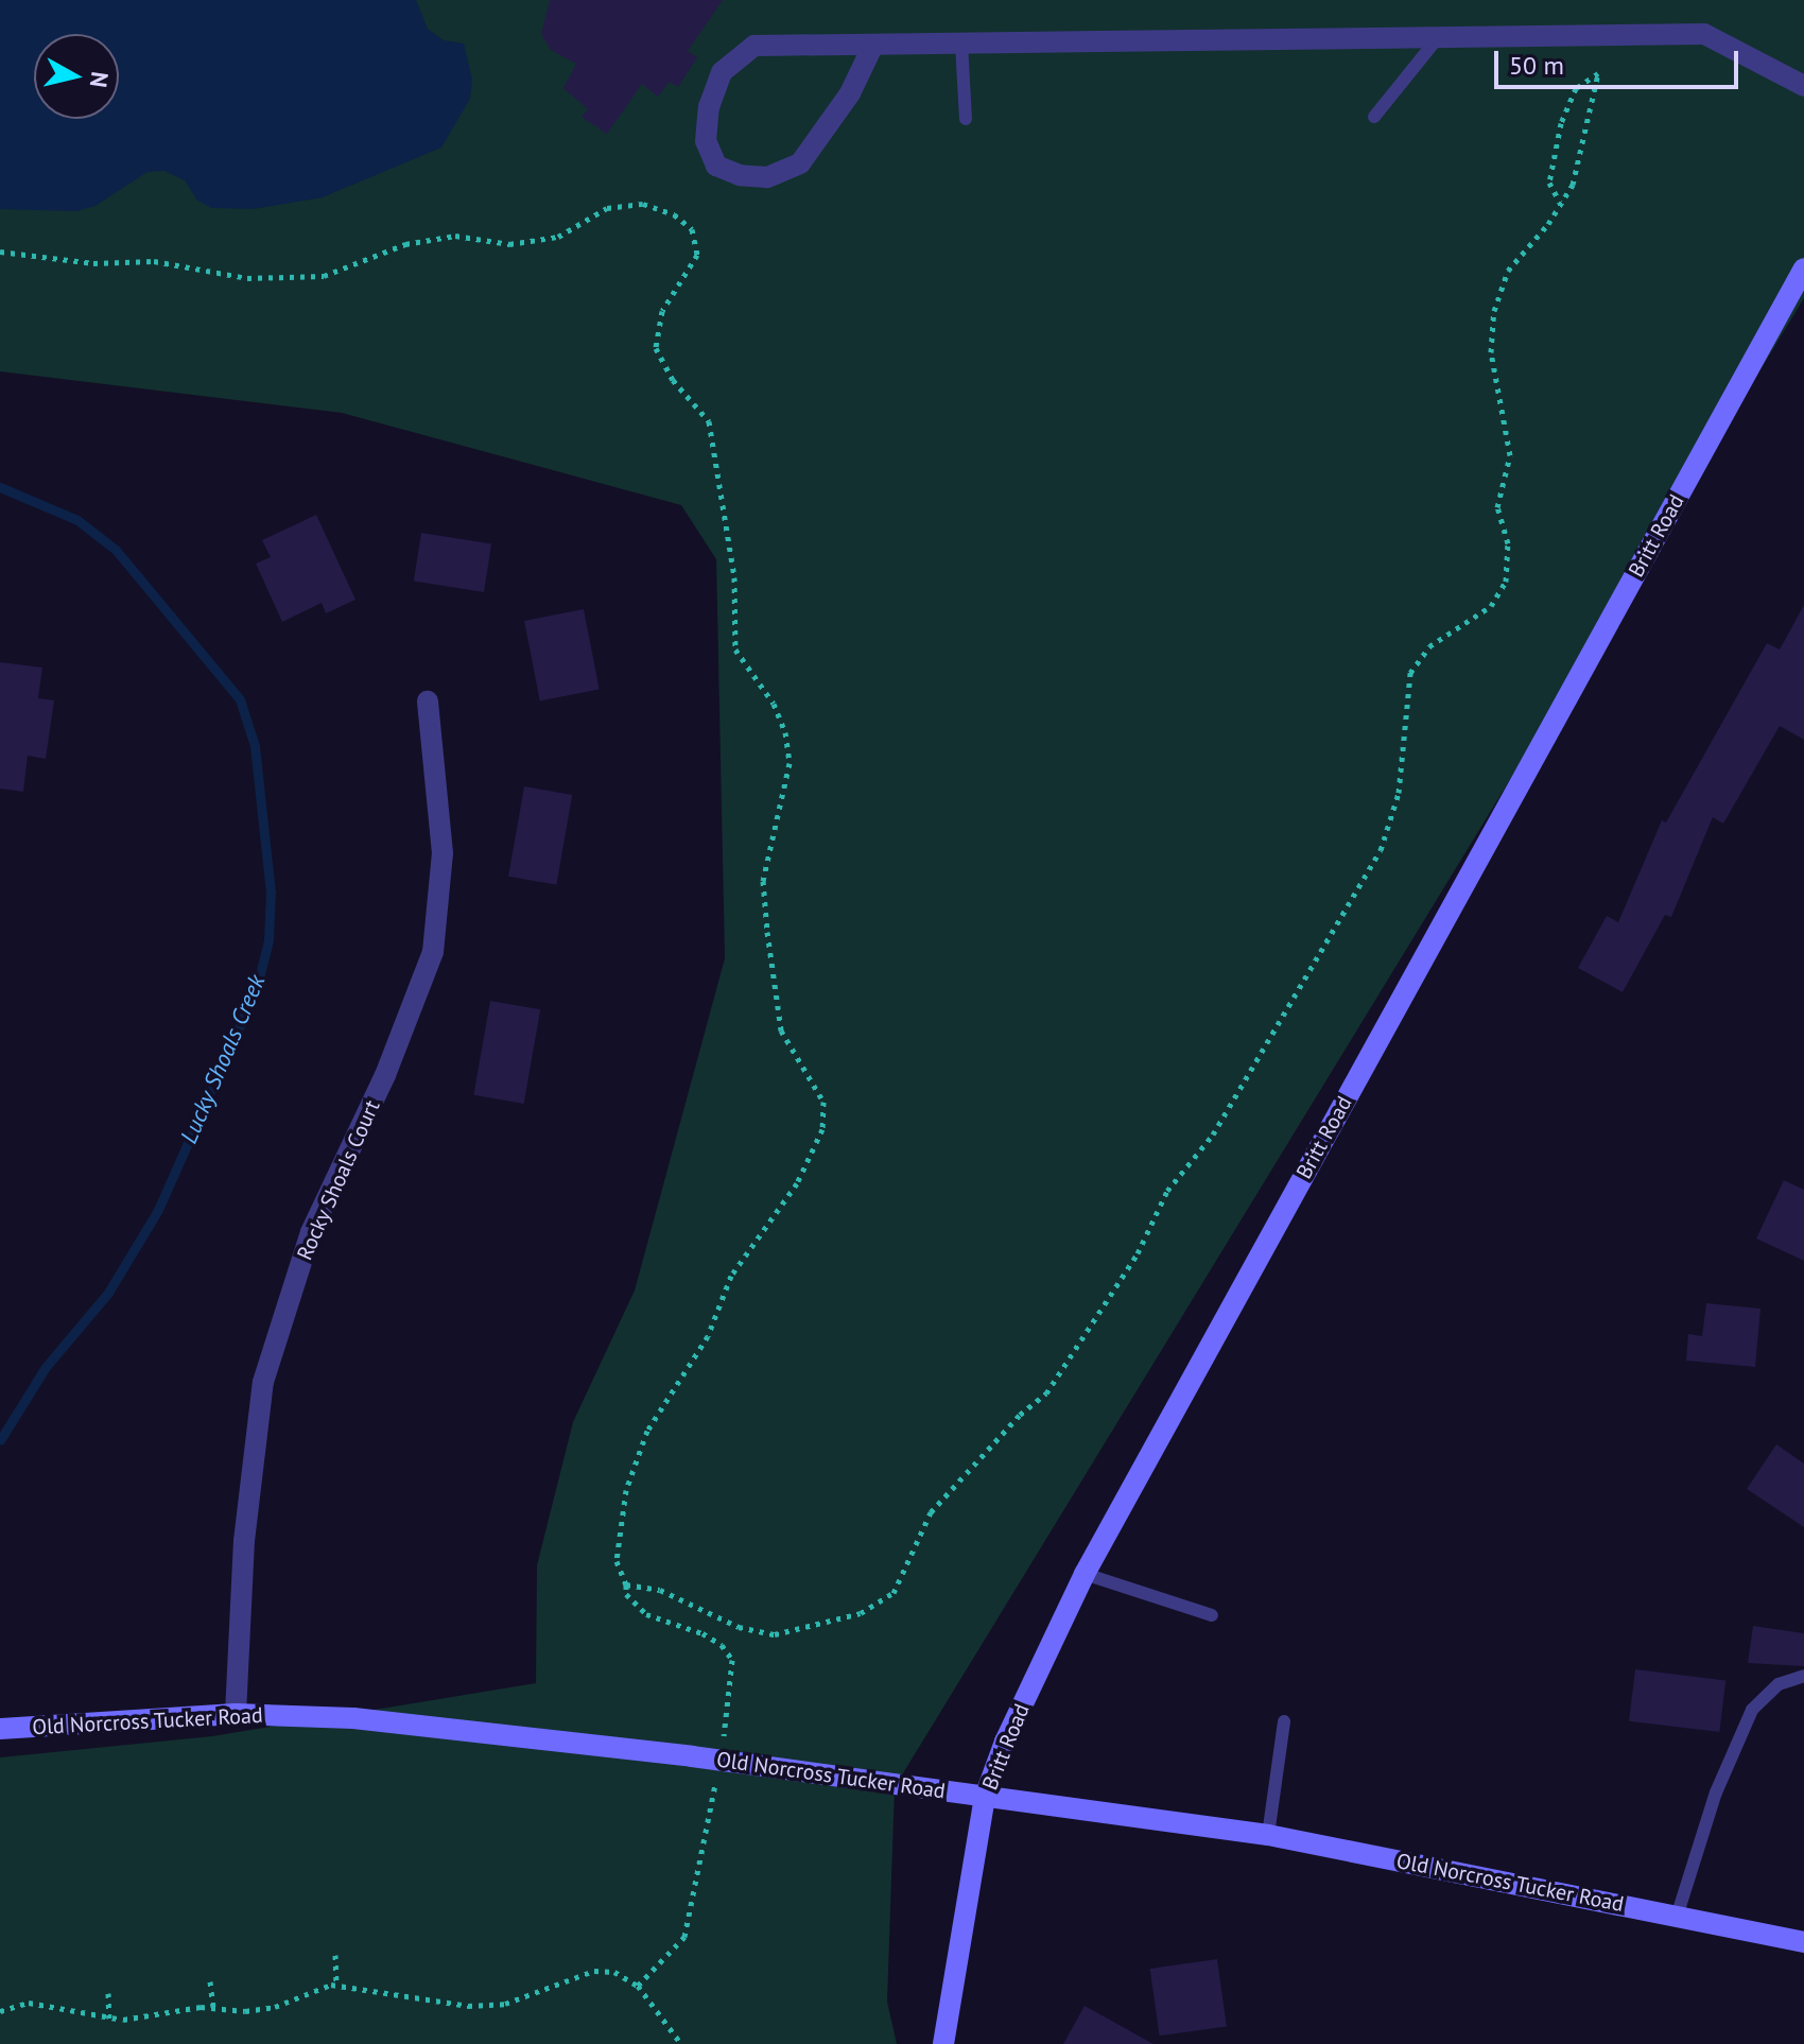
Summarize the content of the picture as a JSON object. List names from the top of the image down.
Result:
{
  "streets": {
    "street": ["Britt Road", "Rocky Shoals Court", "Old Norcross Tucker Road"]
  },
  "crossings": [
    ["Britt Road", "Old Norcross Tucker Road"],
    ["Rocky Shoals Court", "Old Norcross Tucker Road"]
  ],
  "water": ["Lucky Shoals Creek"],
  "scale_bar": "50 m",
  "north": "right"
}
